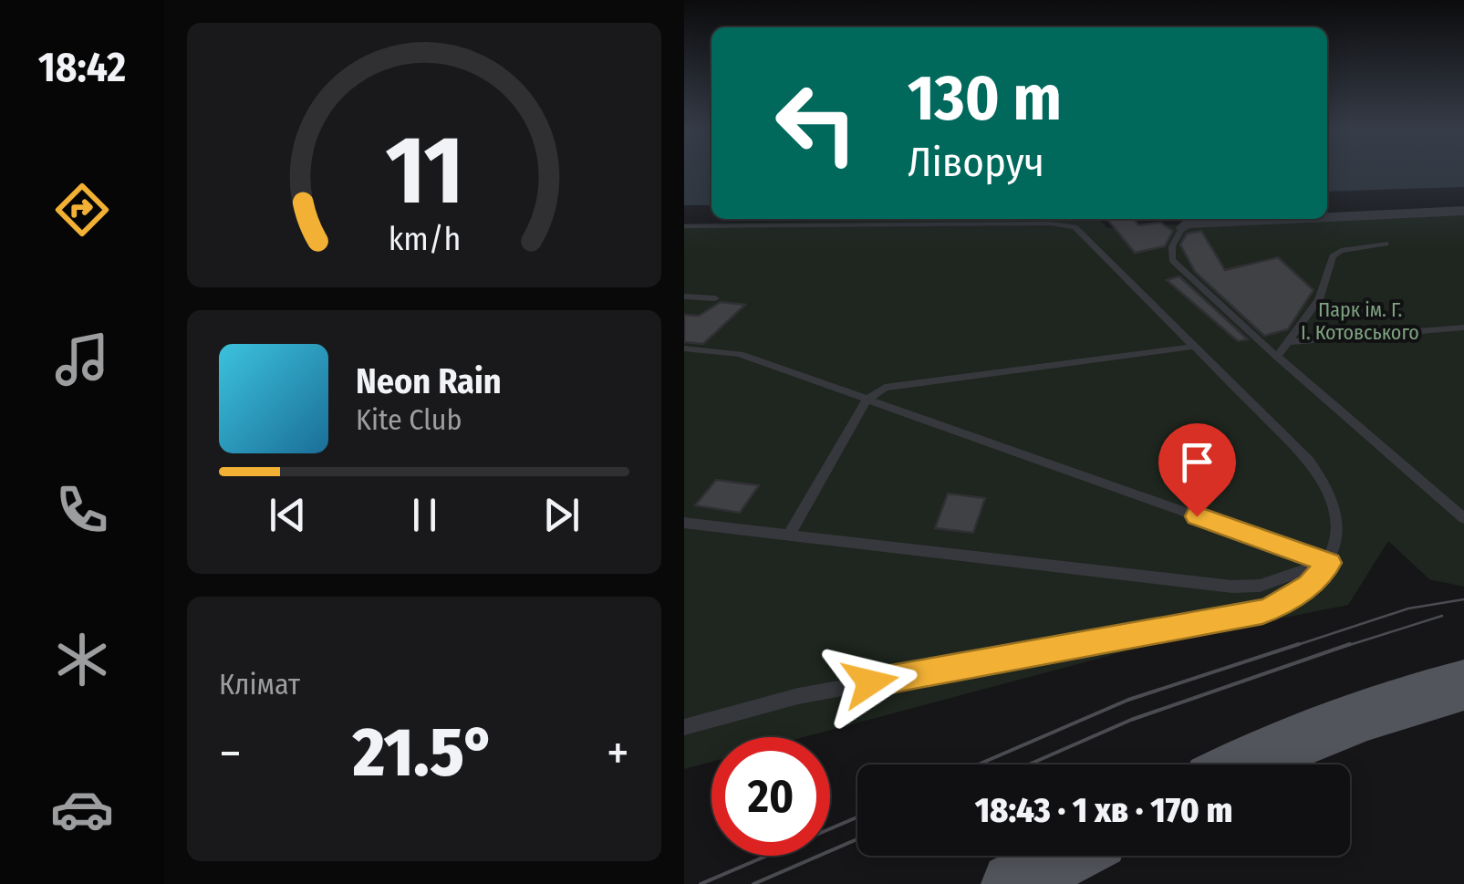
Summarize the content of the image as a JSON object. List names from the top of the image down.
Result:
{
  "parks": ["Парк ім. Г. І. Котовського"],
  "page": {
    "tabs": "18:42",
    "turn": ["130 m", "Ліворуч"],
    "song": ["Neon Rain", "Kite Club"],
    "tile": "Клімат",
    "heat": ["−", "21.5°", "+"],
    "limit": "20",
    "trip": "18:43 · 1 хв · 170 m",
    "gauge": ["11", "km/h"]
  }
}
